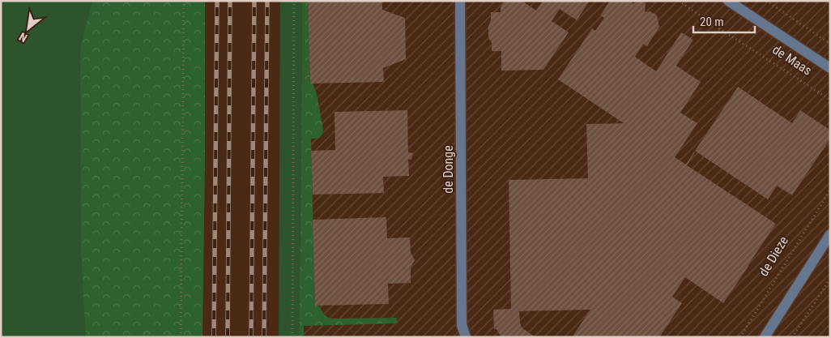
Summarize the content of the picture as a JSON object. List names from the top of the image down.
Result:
{
  "streets": {
    "street": ["de Maas", "de Donge"],
    "path": ["de Dieze"]
  },
  "scale_bar": "20 m",
  "north": "bottom left"
}
